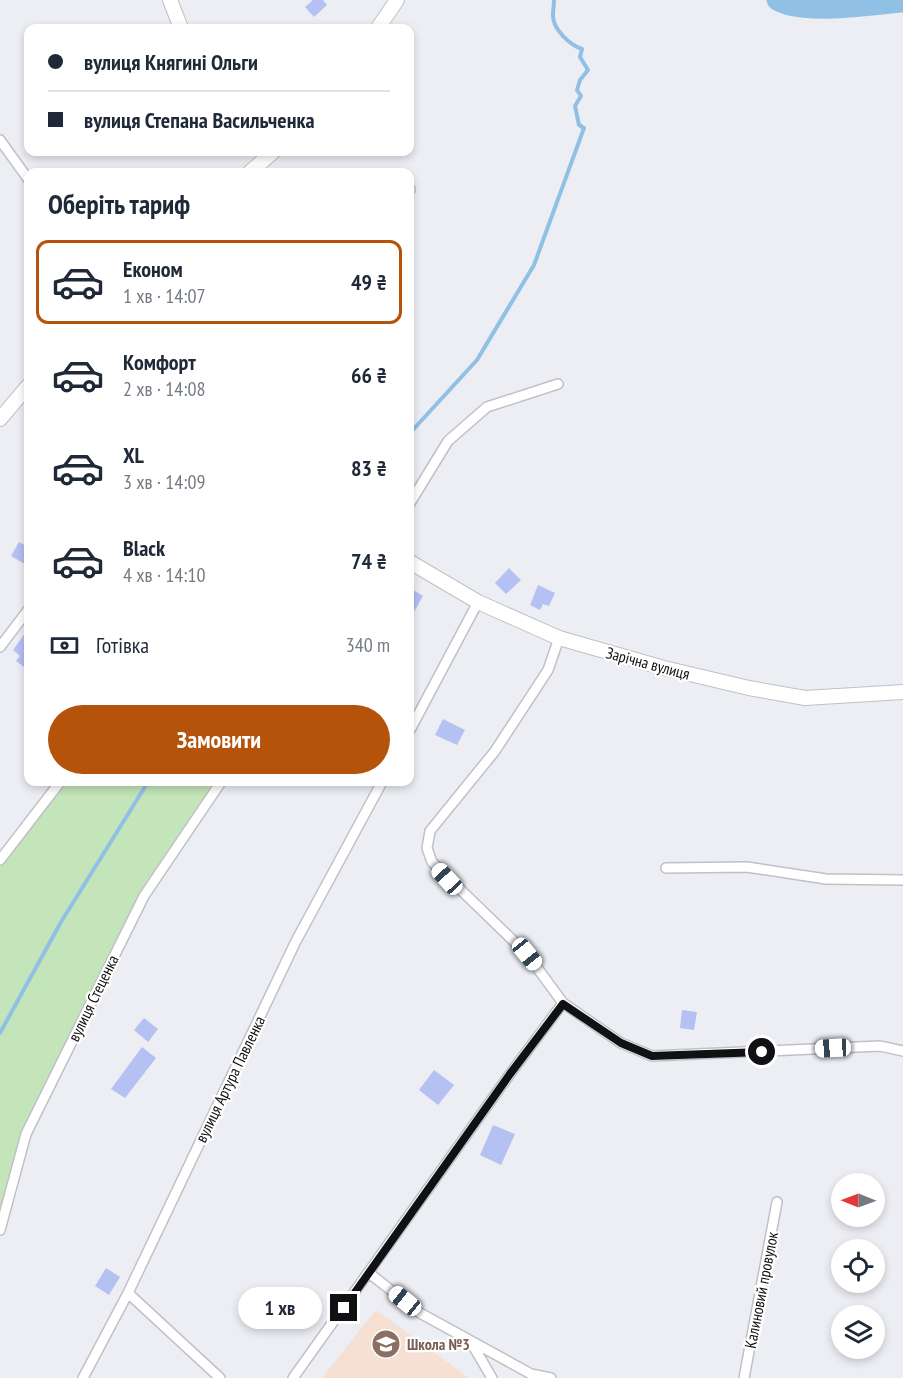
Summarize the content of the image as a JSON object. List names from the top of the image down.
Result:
{
  "streets": {
    "street": [
      "Зарічна вулиця",
      "вулиця Стеценка",
      "вулиця Артура Павленка",
      "Калиновий провулок"
    ]
  },
  "places": {
    "school or university": ["Школа №3"]
  },
  "north": "left",
  "page": {
    "banner": ["вулиця Княгині Ольги", "вулиця Степана Васильченка"],
    "heading": "Оберіть тариф",
    "list": [
      {
        "name": "Економ",
        "note": "1 хв · 14:07",
        "value": "49 ₴"
      },
      {
        "name": "Комфорт",
        "note": "2 хв · 14:08",
        "value": "66 ₴"
      },
      {
        "name": "XL",
        "note": "3 хв · 14:09",
        "value": "83 ₴"
      },
      {
        "name": "Black",
        "note": "4 хв · 14:10",
        "value": "74 ₴"
      }
    ],
    "pay": ["Готівка", "340 m"],
    "buttons": "Замовити",
    "bubble": "1 хв"
  }
}
